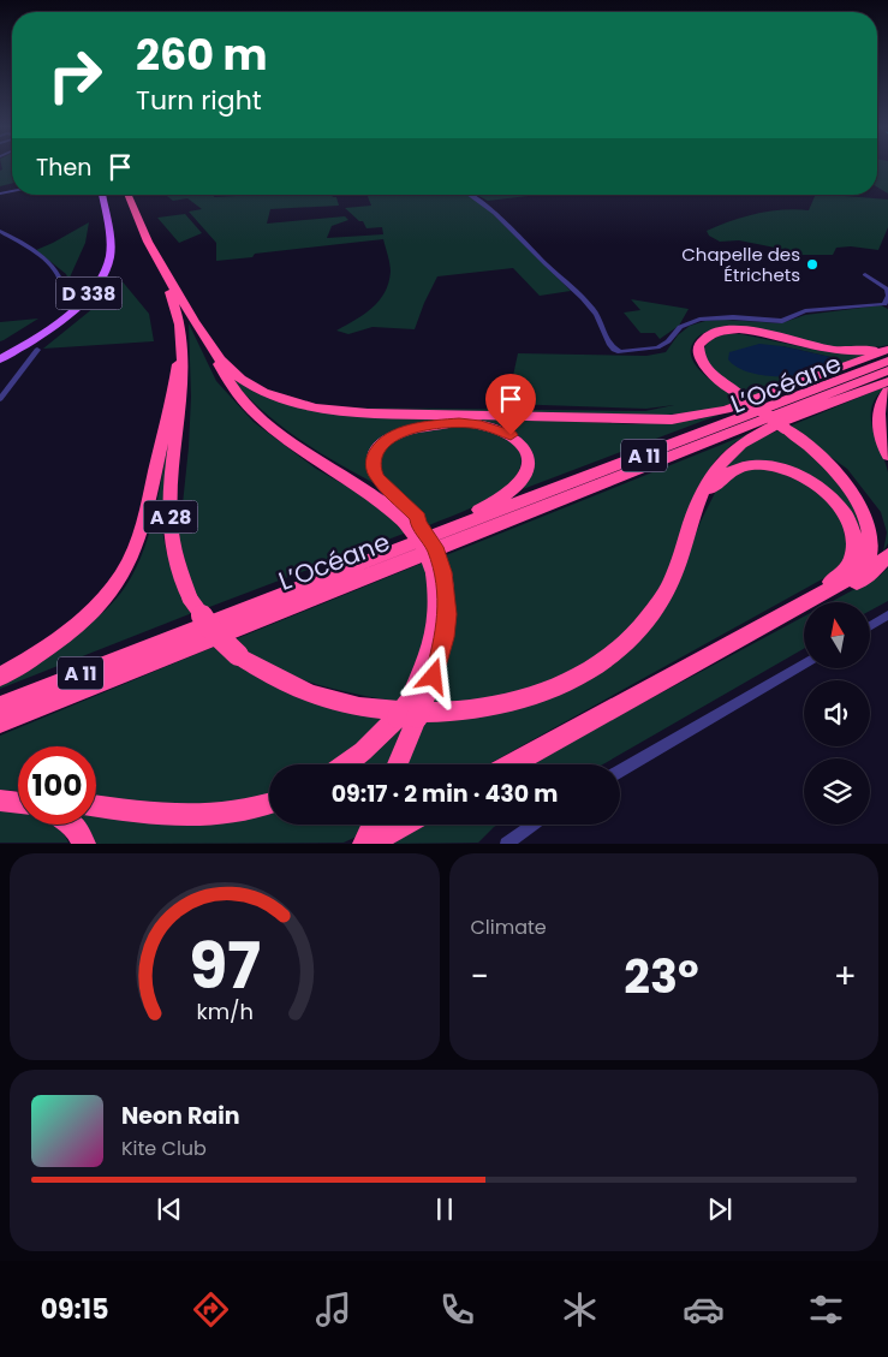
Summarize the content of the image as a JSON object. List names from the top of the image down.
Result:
{
  "streets": {
    "highway": ["L’Océane", "A 11", "A 28"],
    "main road": ["D 338"]
  },
  "places": ["Chapelle des Étrichets"],
  "north": "top",
  "page": {
    "turn": ["260 m", "Turn right"],
    "then": "Then",
    "limit": "100",
    "trip": "09:17 · 2 min · 430 m",
    "tile": "Climate",
    "heat": ["−", "23°", "+"],
    "song": ["Neon Rain", "Kite Club"],
    "tabs": "09:15",
    "gauge": ["97", "km/h"]
  }
}
